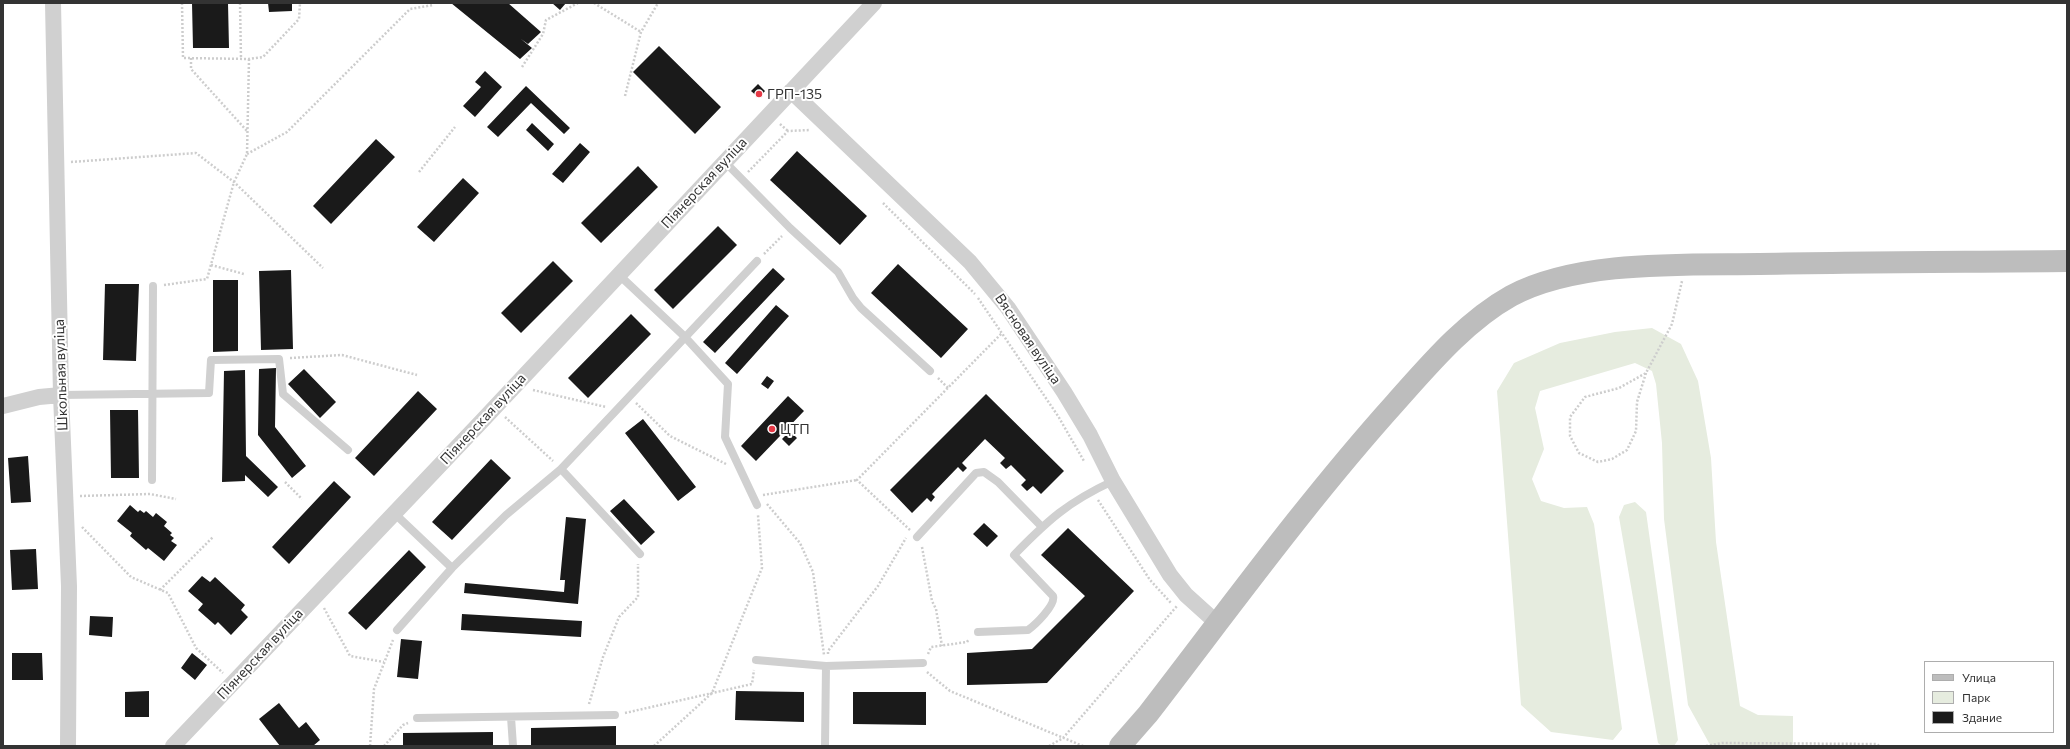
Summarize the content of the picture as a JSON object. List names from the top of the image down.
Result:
{
  "streets": {
    "street": ["Піянерская вуліца", "Вясновая вуліца", "Школьная вуліца"]
  },
  "crossings": [
    ["Піянерская вуліца", "Вясновая вуліца"]
  ],
  "places": ["ГРП-135", "ЦТП"],
  "legend": ["Улица", "Парк", "Здание"]
}
